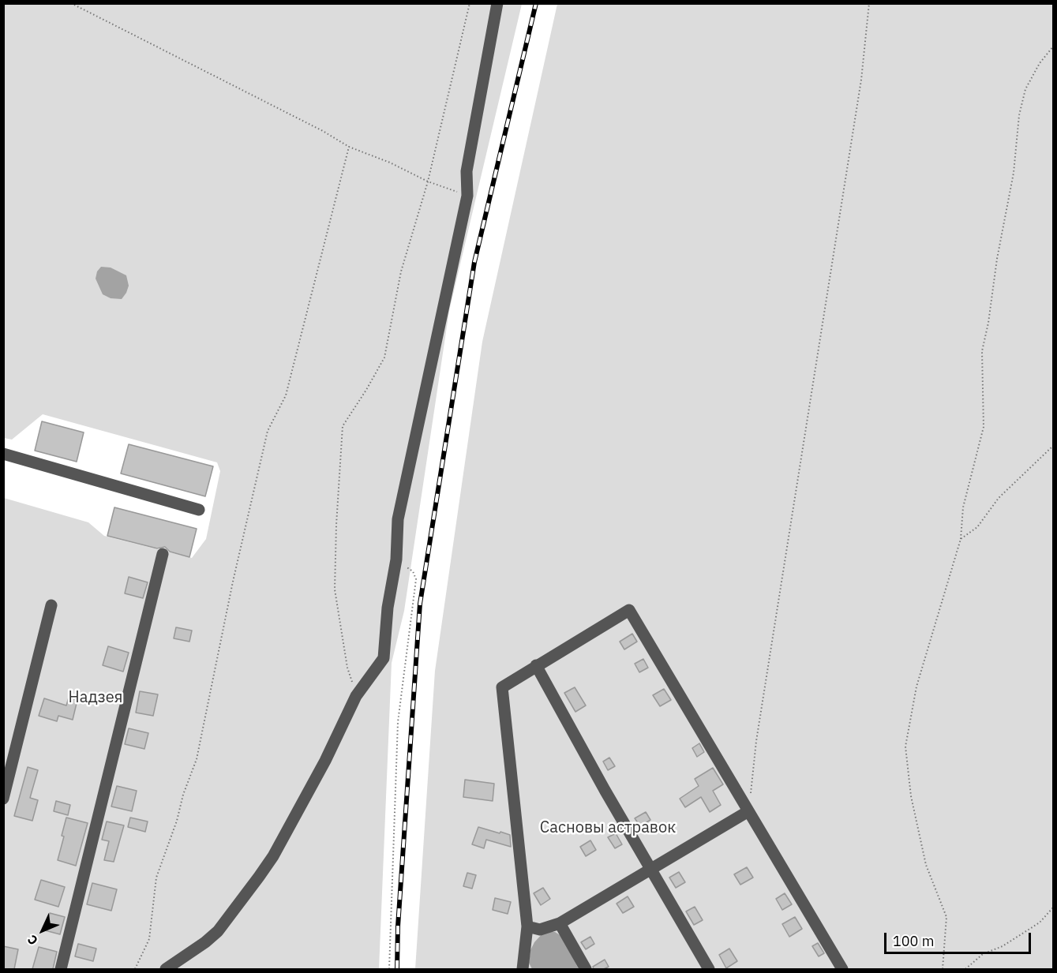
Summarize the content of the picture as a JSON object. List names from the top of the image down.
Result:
{
  "parks": ["Надзея", "Сасновы астравок"],
  "scale_bar": "100 m",
  "north": "bottom left"
}
